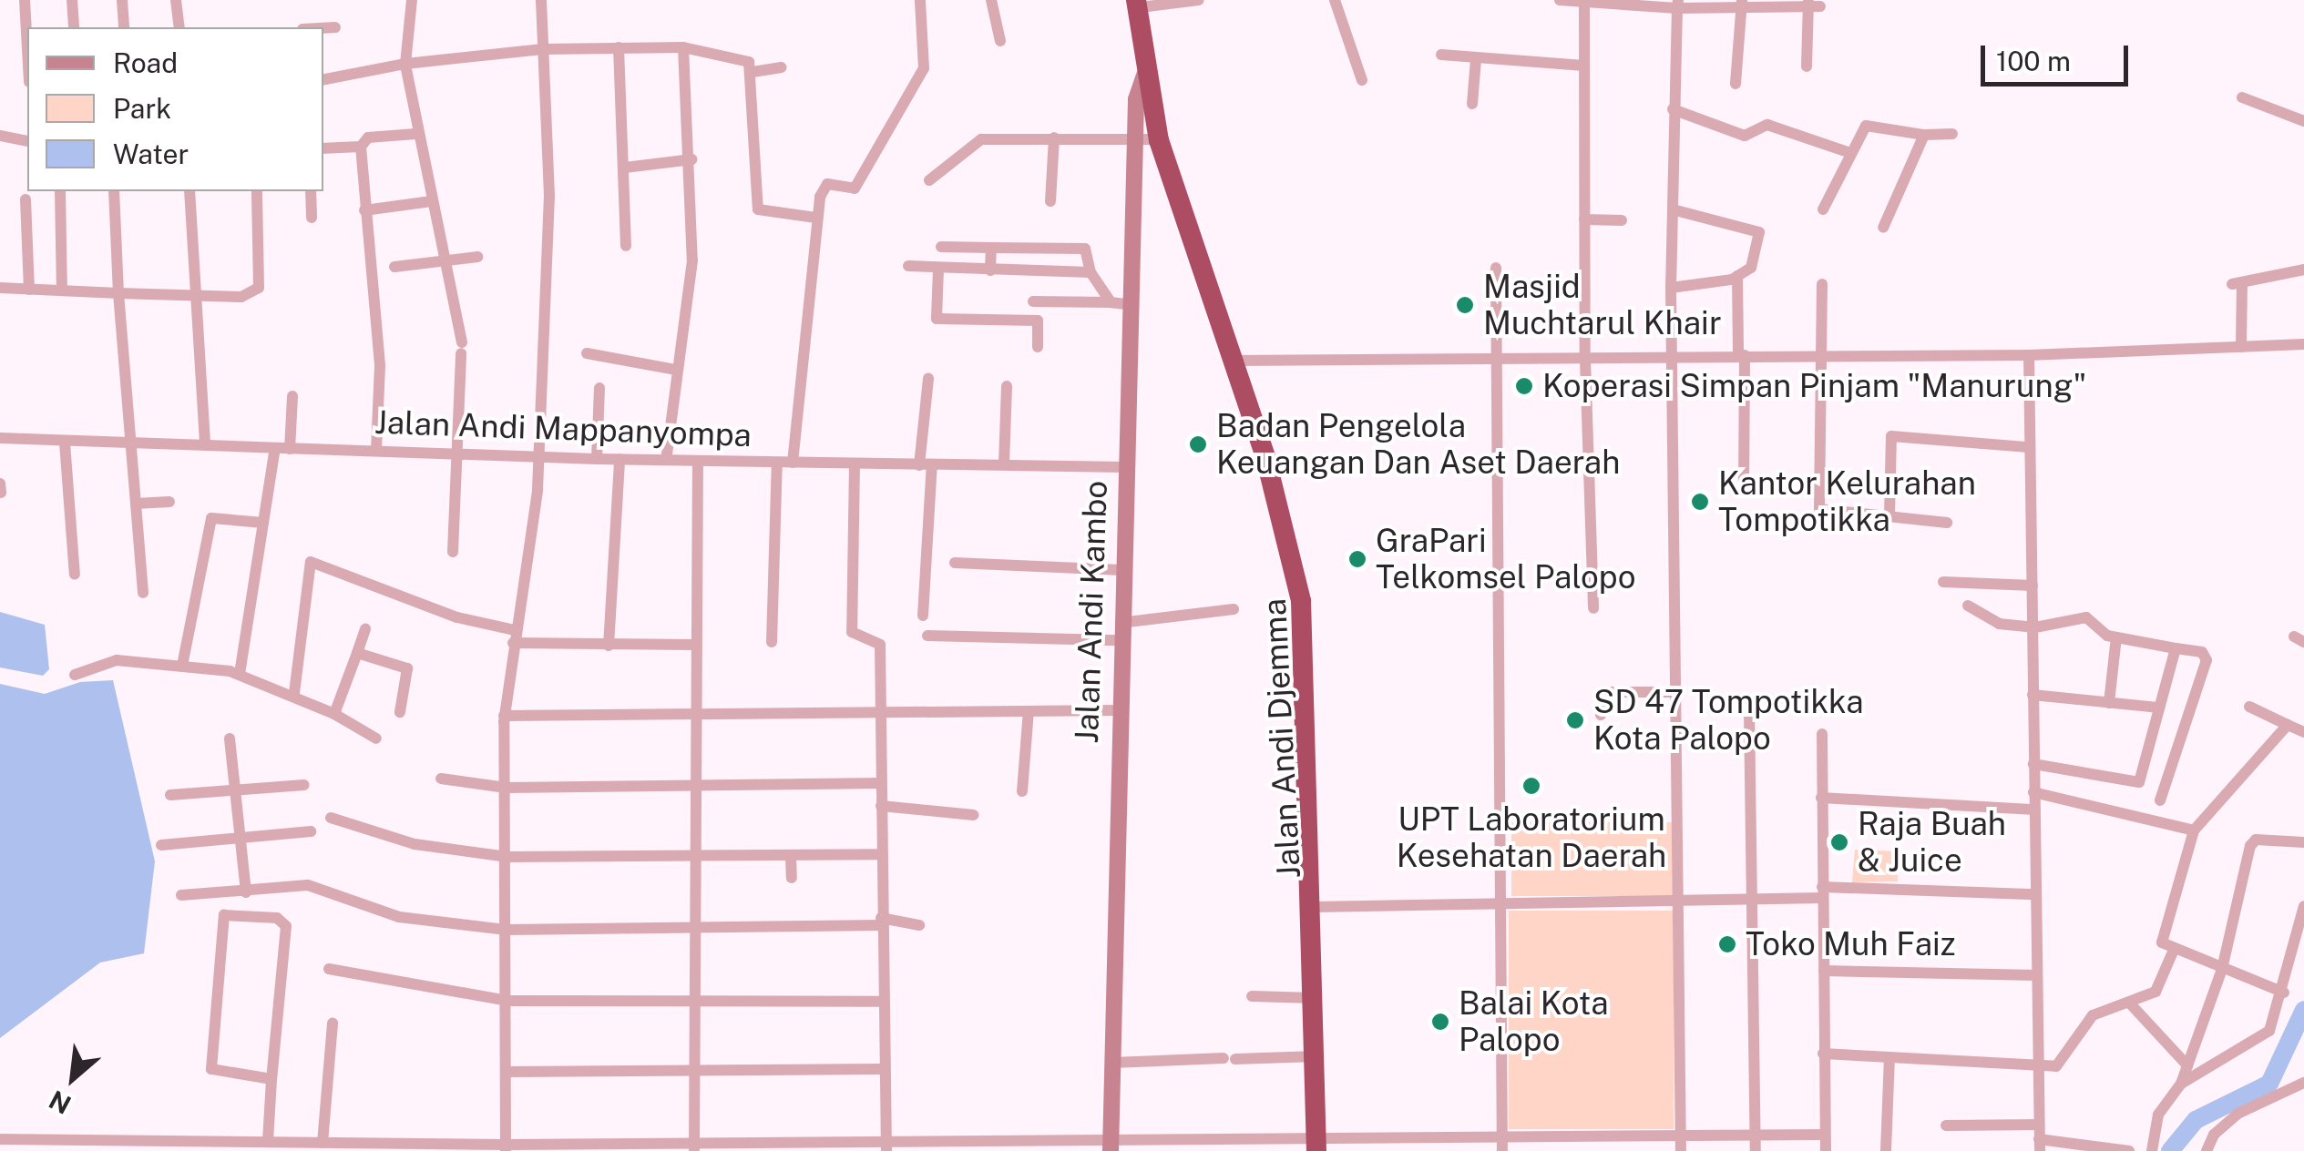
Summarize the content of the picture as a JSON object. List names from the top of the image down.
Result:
{
  "streets": {
    "highway": ["Jalan Andi Djemma"],
    "street": ["Jalan Andi Mappanyompa", "Jalan Andi Kambo"]
  },
  "crossings": [
    ["Jalan Andi Mappanyompa", "Jalan Andi Kambo"],
    ["Jalan Andi Kambo", "Jalan Andi Djemma"]
  ],
  "places": [
    "Masjid Muchtarul Khair",
    "Koperasi Simpan Pinjam \"Manurung\"",
    "Badan Pengelola Keuangan Dan Aset Daerah",
    "Kantor Kelurahan Tompotikka",
    "GraPari Telkomsel Palopo",
    "SD 47 Tompotikka Kota Palopo",
    "UPT Laboratorium Kesehatan Daerah",
    "Raja Buah & Juice",
    "Toko Muh Faiz",
    "Balai Kota Palopo"
  ],
  "legend": ["Road", "Park", "Water"],
  "scale_bar": "100 m",
  "north": "bottom left"
}
